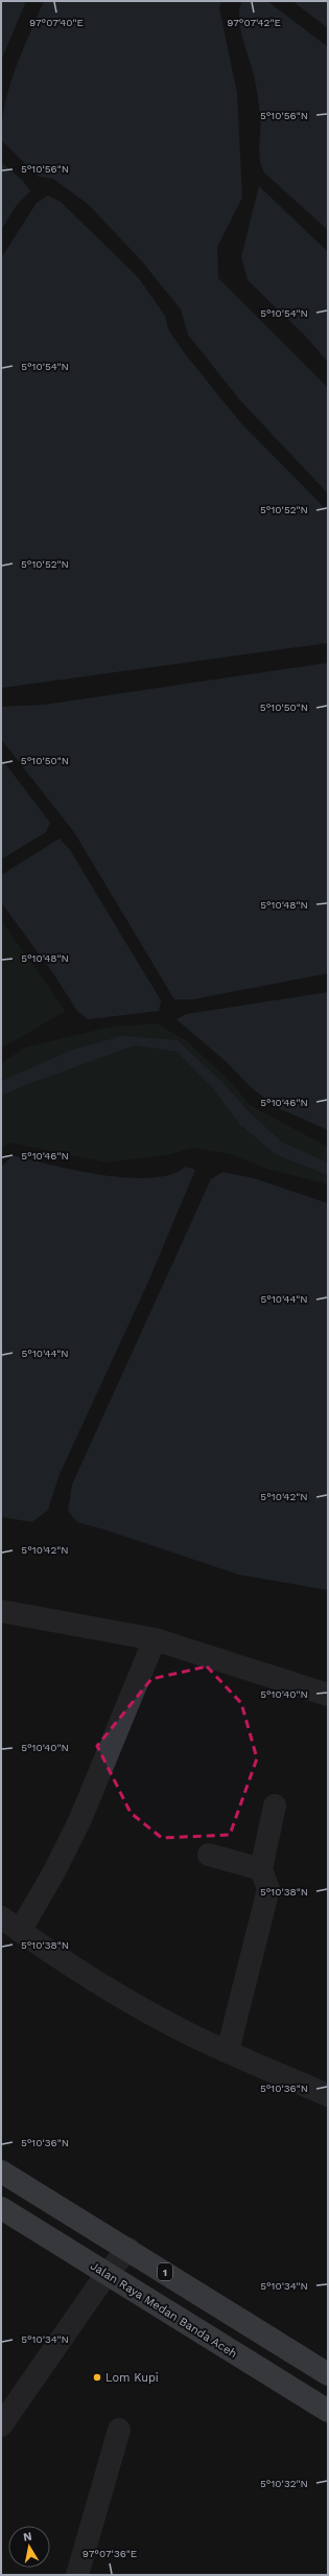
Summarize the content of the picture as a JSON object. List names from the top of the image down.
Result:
{
  "streets": {
    "highway": ["1", "Jalan Raya Medan Banda Aceh"]
  },
  "places": ["Lom Kupi"],
  "north": "top",
  "coordinates": [
    "97°07'40\"E",
    "97°07'42\"E",
    "5°10'56\"N",
    "5°10'54\"N",
    "5°10'52\"N",
    "5°10'50\"N",
    "5°10'48\"N",
    "5°10'46\"N",
    "5°10'44\"N",
    "5°10'42\"N",
    "5°10'40\"N",
    "5°10'38\"N",
    "5°10'36\"N",
    "5°10'34\"N",
    "5°10'32\"N",
    "97°07'36\"E"
  ]
}
